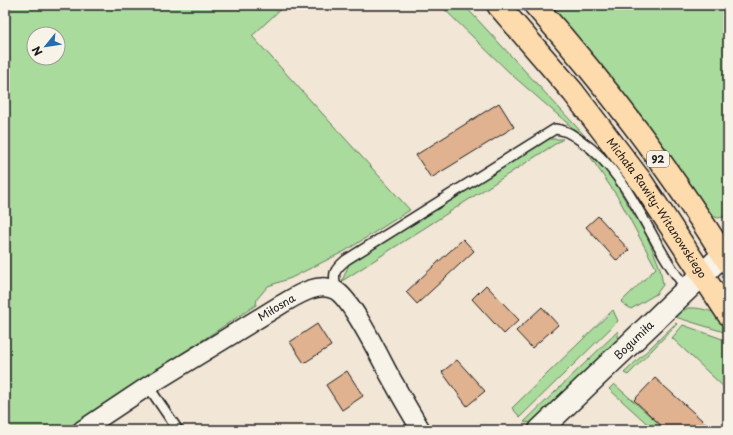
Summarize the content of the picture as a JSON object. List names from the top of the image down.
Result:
{
  "streets": {
    "main road": ["92", "Michała Rawity-Witanowskiego"],
    "street": ["Miłosna", "Bogumiła"]
  },
  "crossings": [
    ["92", "Bogumiła"],
    ["Michała Rawity-Witanowskiego", "Bogumiła"]
  ],
  "north": "bottom left"
}
